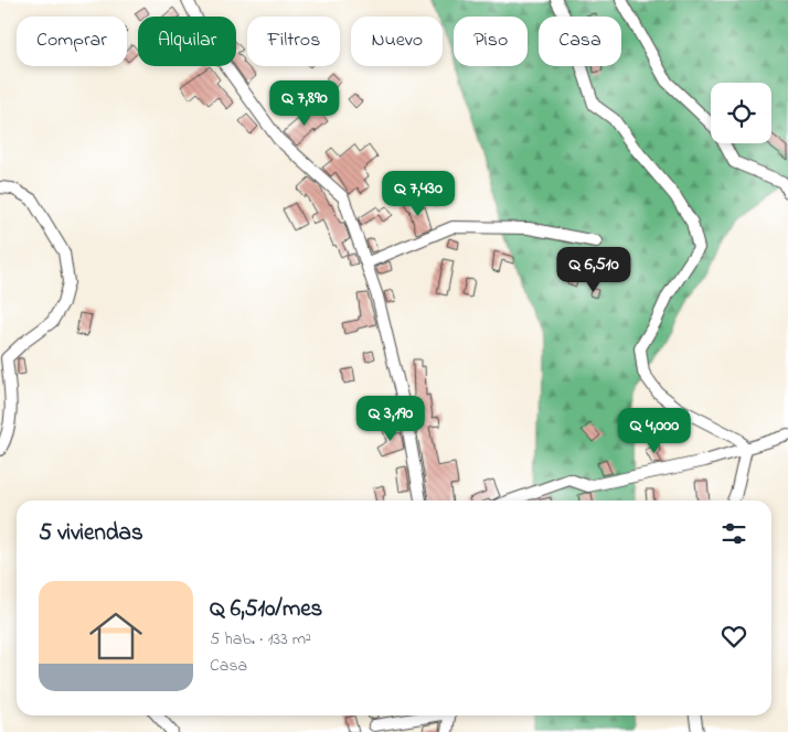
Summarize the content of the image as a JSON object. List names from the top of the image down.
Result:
{
  "page": {
    "chip": [
      "Comprar",
      "Alquilar",
      "Filtros",
      "Nuevo",
      "Piso",
      "Casa"
    ],
    "price": [
      "Q 7,890",
      "Q 7,430",
      "Q 6,510",
      "Q 3,190",
      "Q 4,000"
    ],
    "heading": "5 viviendas",
    "list": [
      {
        "name": "Q 6,510/mes",
        "note": "5 hab. · 133 m² · Casa"
      }
    ]
  }
}
